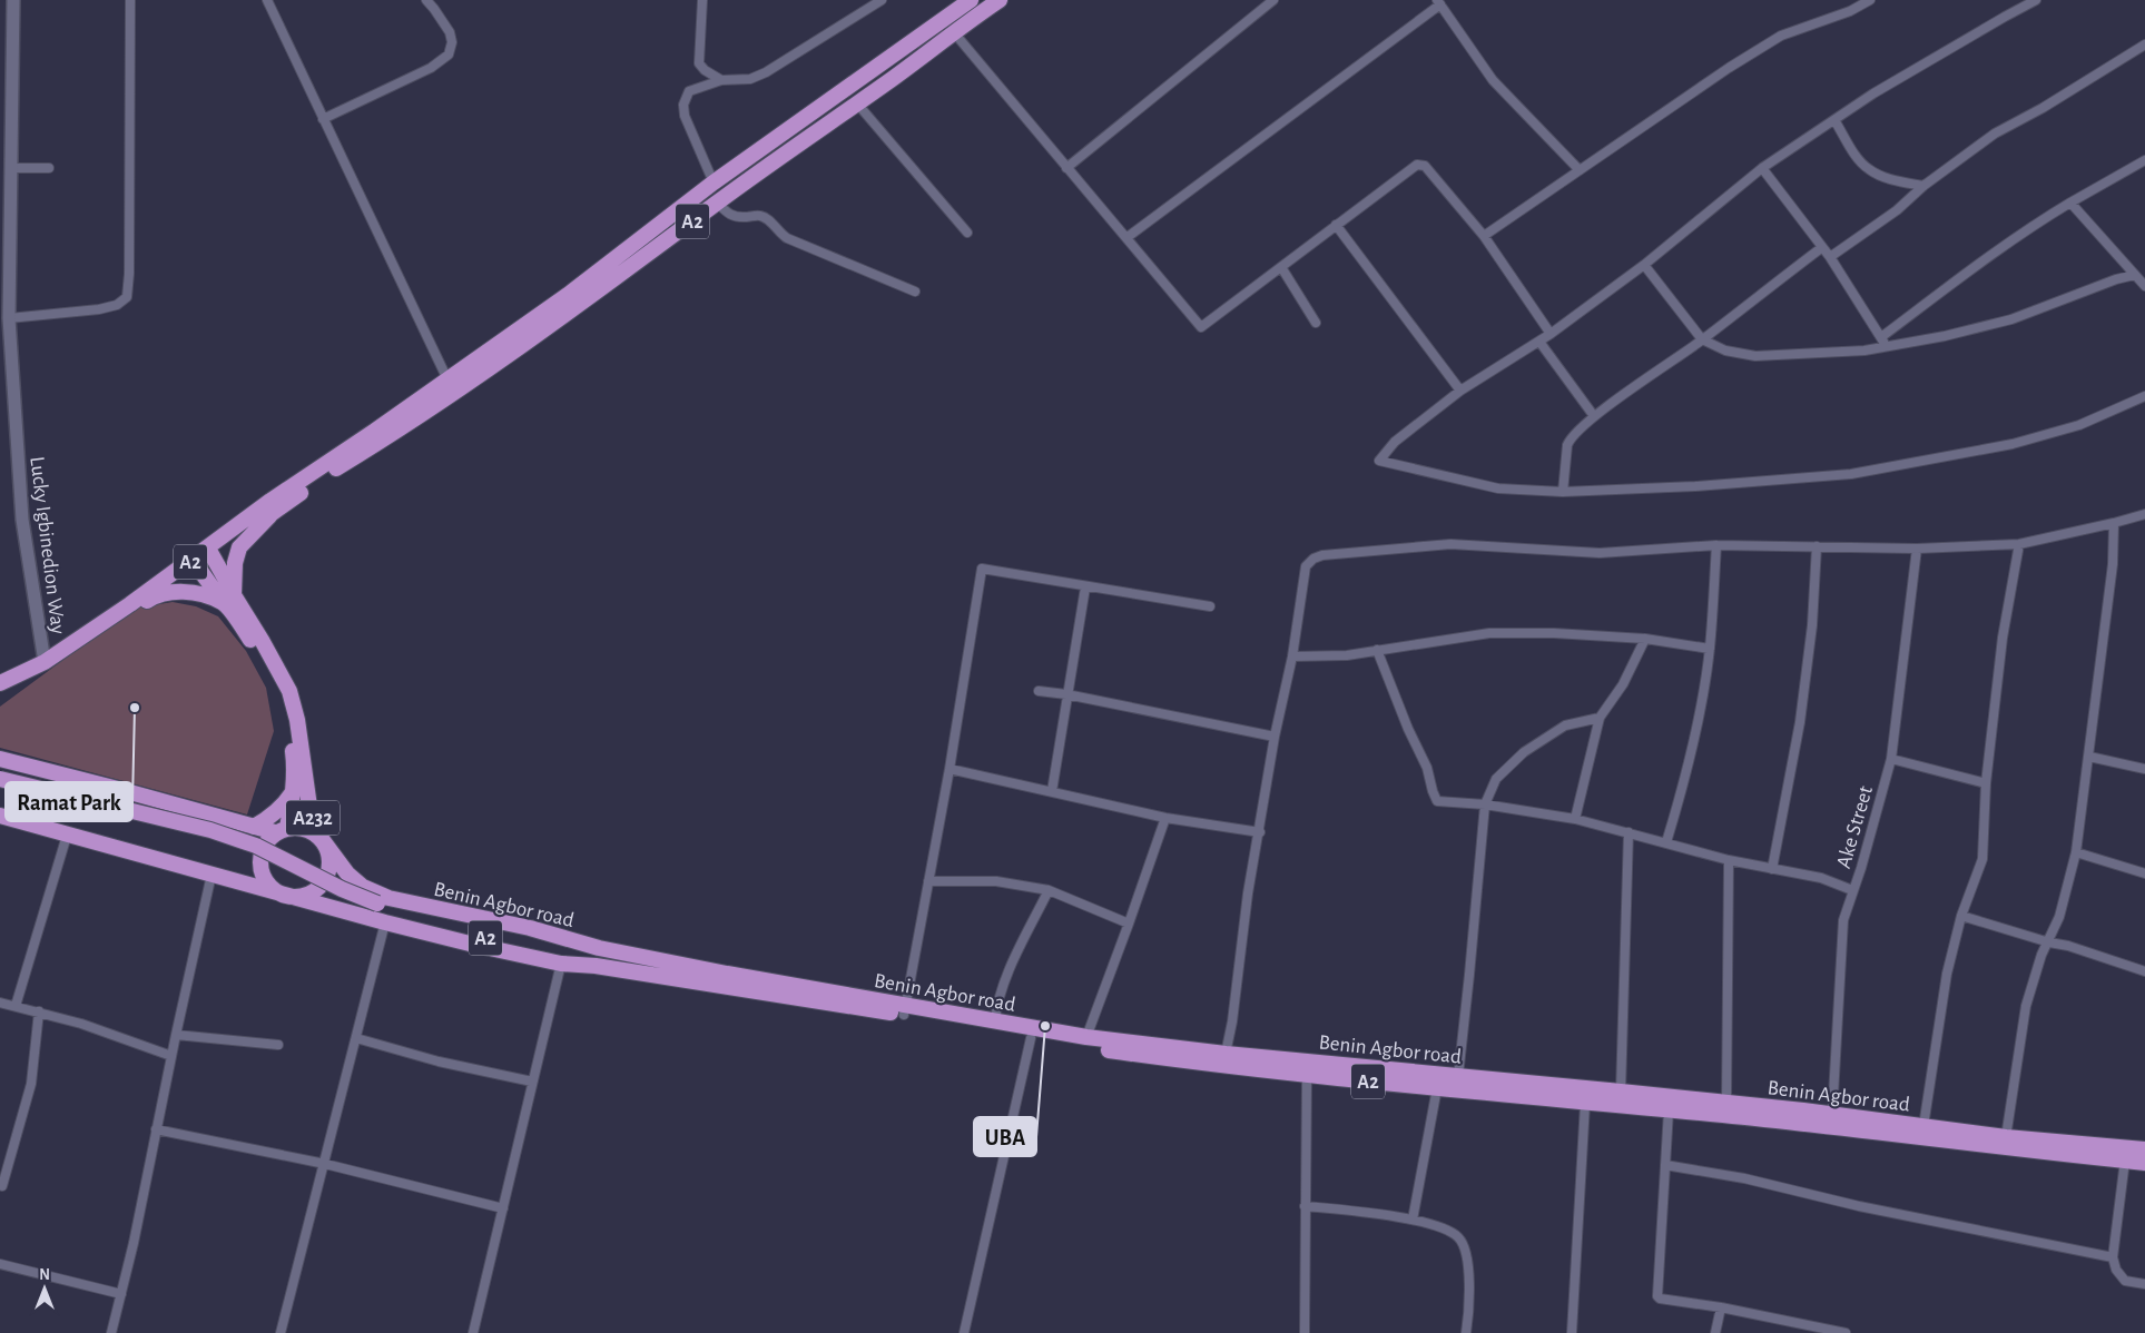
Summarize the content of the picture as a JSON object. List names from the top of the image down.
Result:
{
  "streets": {
    "highway": ["A2", "A232", "Benin Agbor road"],
    "street": ["Lucky Igbinedion Way", "Ake Street"]
  },
  "crossings": [
    ["A2", "Lucky Igbinedion Way"],
    ["A2", "Benin Agbor road"],
    ["Ake Street", "Benin Agbor road"]
  ],
  "places": ["Ramat Park", "UBA"],
  "north": "top"
}
